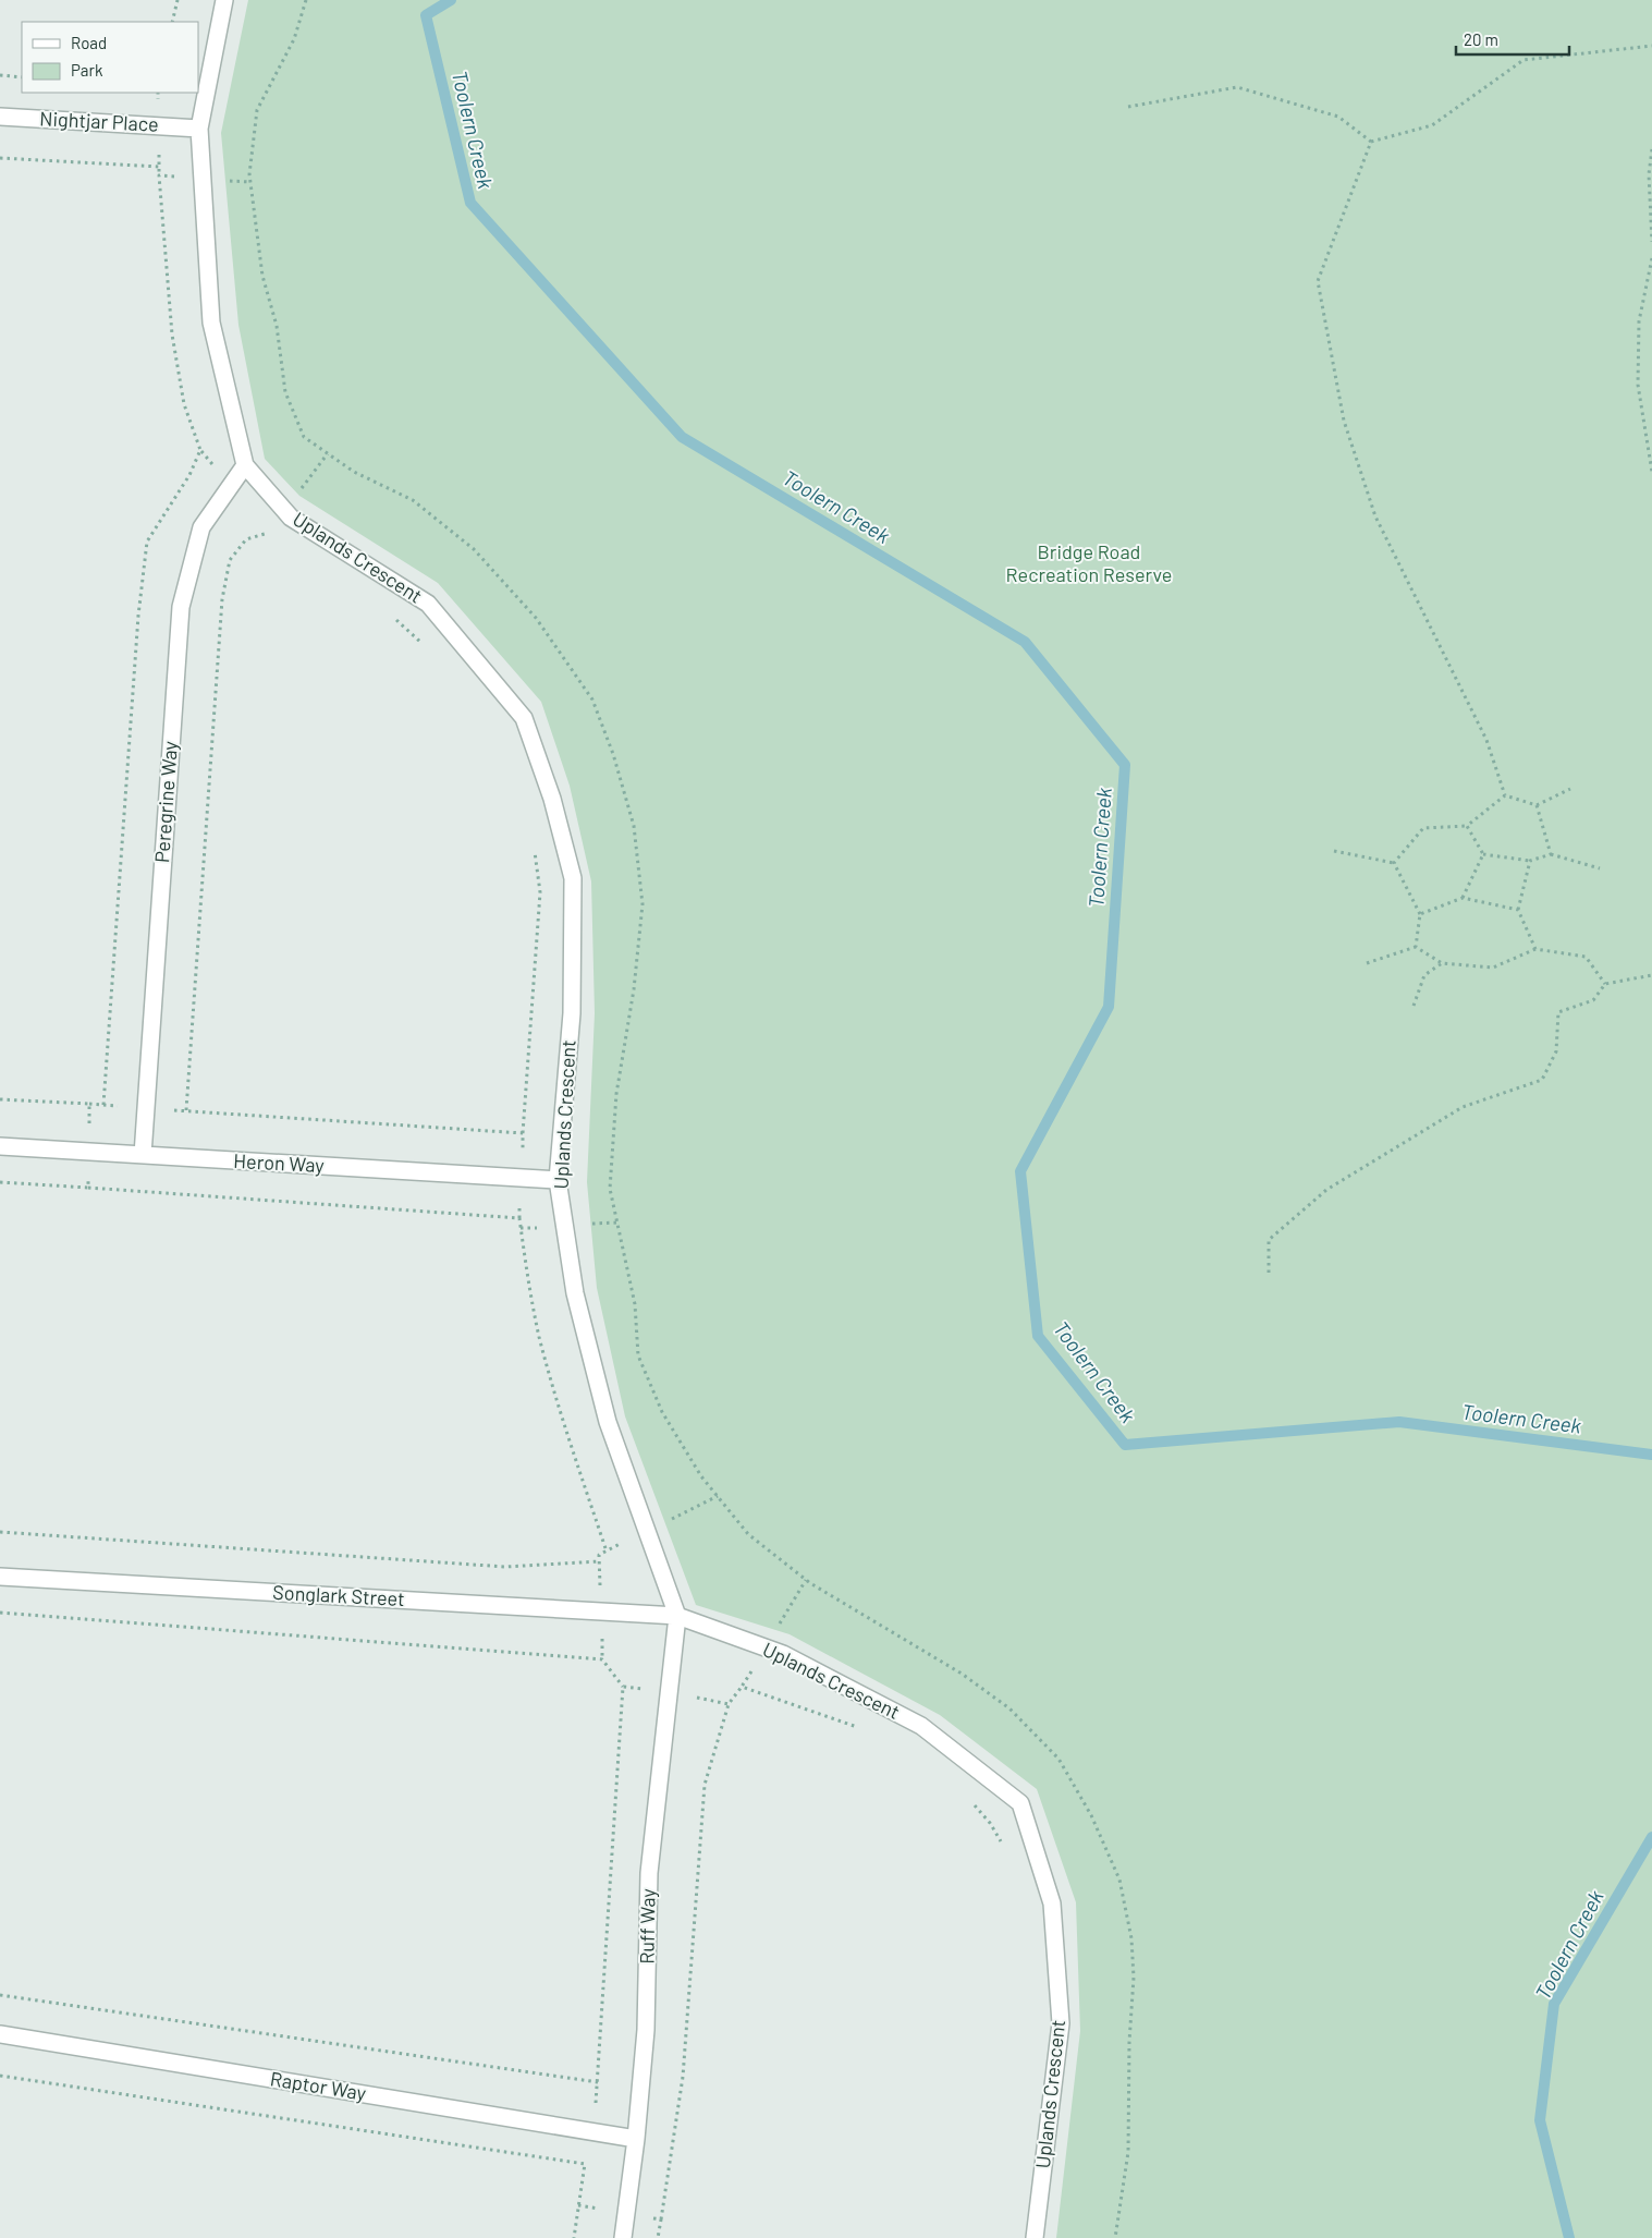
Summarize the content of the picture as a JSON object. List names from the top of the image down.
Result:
{
  "streets": {
    "street": [
      "Nightjar Place",
      "Uplands Crescent",
      "Peregrine Way",
      "Heron Way",
      "Songlark Street",
      "Ruff Way",
      "Raptor Way"
    ]
  },
  "crossings": [
    ["Nightjar Place", "Uplands Crescent"],
    ["Uplands Crescent", "Peregrine Way"],
    ["Uplands Crescent", "Heron Way"],
    ["Uplands Crescent", "Songlark Street"],
    ["Uplands Crescent", "Ruff Way"],
    ["Peregrine Way", "Heron Way"],
    ["Songlark Street", "Ruff Way"],
    ["Ruff Way", "Raptor Way"]
  ],
  "water": ["Toolern Creek"],
  "parks": ["Bridge Road Recreation Reserve"],
  "legend": ["Road", "Park"],
  "scale_bar": "20 m"
}
